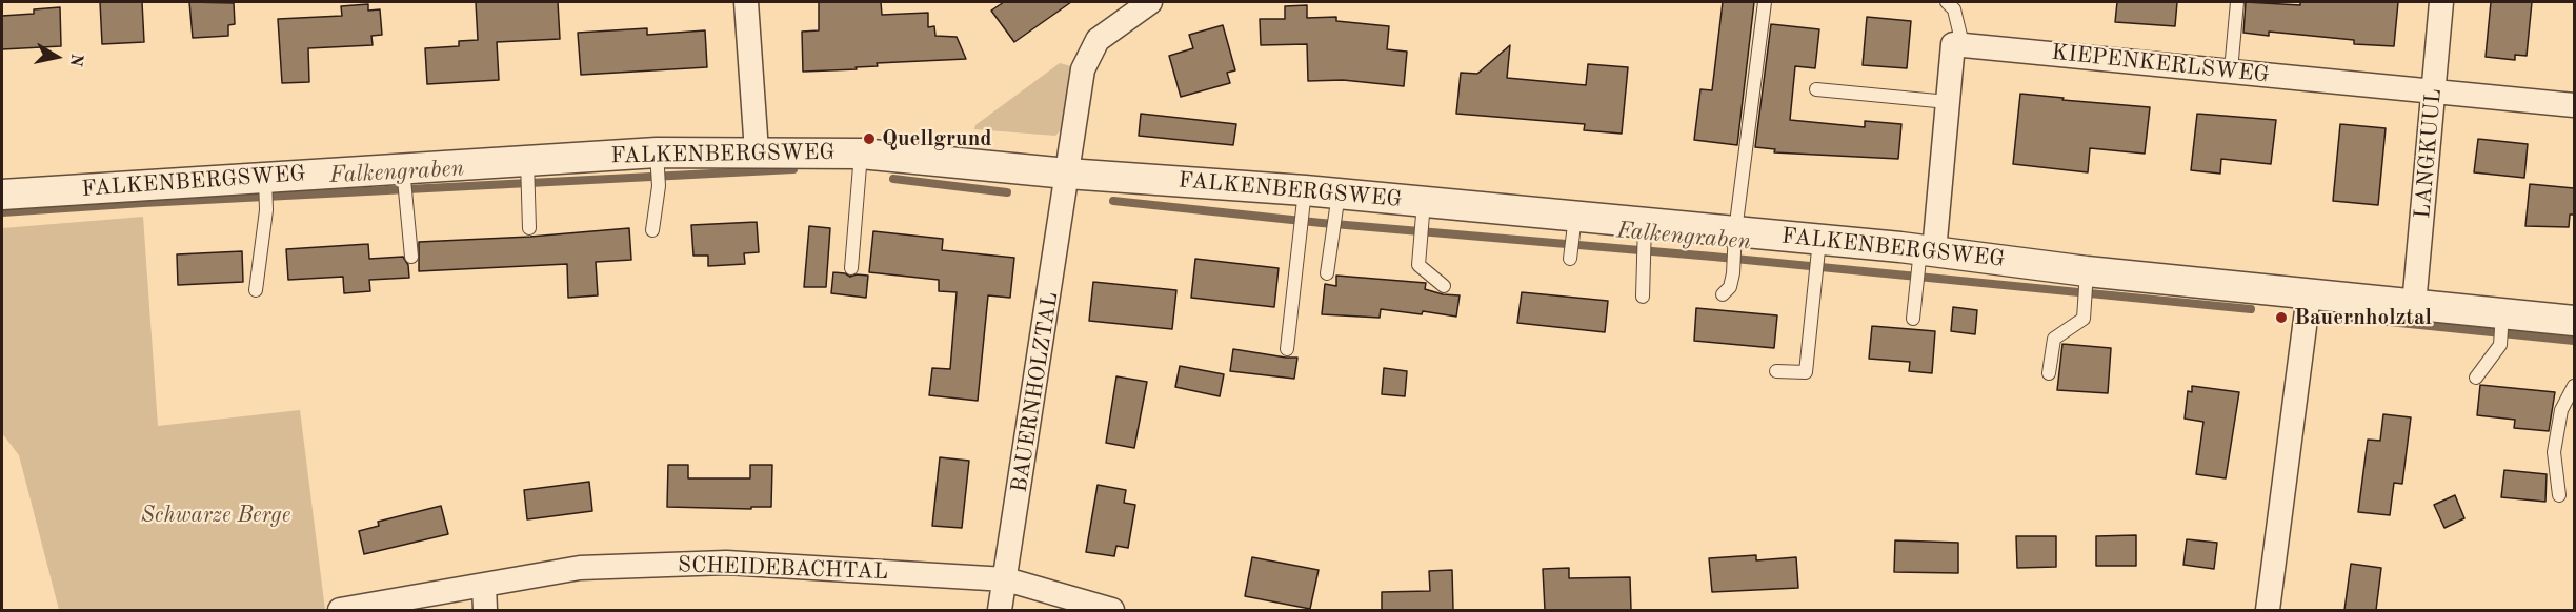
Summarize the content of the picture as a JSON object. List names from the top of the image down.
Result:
{
  "streets": {
    "street": [
      "KIEPENKERLSWEG",
      "LANGKUUL",
      "FALKENBERGSWEG",
      "BAUERNHOLZTAL",
      "SCHEIDEBACHTAL"
    ]
  },
  "crossings": [
    ["KIEPENKERLSWEG", "LANGKUUL"],
    ["LANGKUUL", "FALKENBERGSWEG"],
    ["FALKENBERGSWEG", "BAUERNHOLZTAL"],
    ["BAUERNHOLZTAL", "SCHEIDEBACHTAL"]
  ],
  "water": ["Falkengraben"],
  "parks": ["Schwarze Berge"],
  "places": ["Quellgrund", "Bauernholztal"],
  "north": "right"
}
